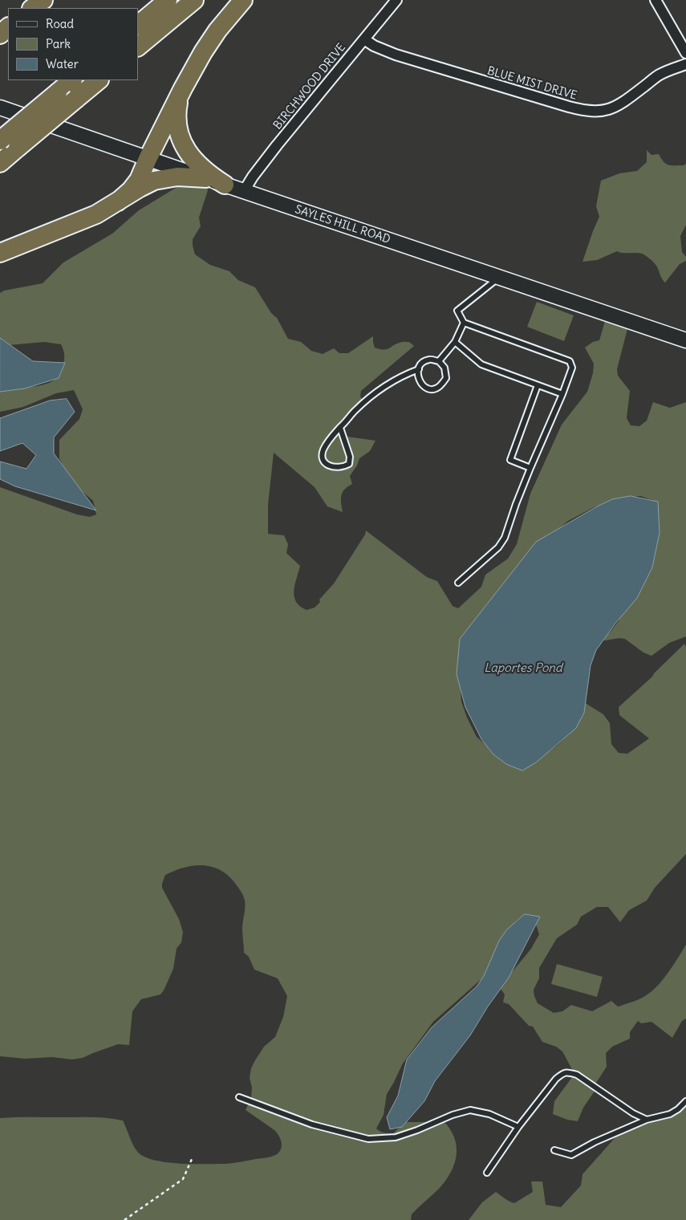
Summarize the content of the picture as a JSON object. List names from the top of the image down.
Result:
{
  "streets": {
    "main road": ["SAYLES HILL ROAD"],
    "street": ["BLUE MIST DRIVE", "BIRCHWOOD DRIVE"]
  },
  "crossings": [
    ["BLUE MIST DRIVE", "BIRCHWOOD DRIVE"],
    ["BIRCHWOOD DRIVE", "SAYLES HILL ROAD"]
  ],
  "water": ["Laportes Pond"],
  "legend": ["Road", "Park", "Water"]
}
